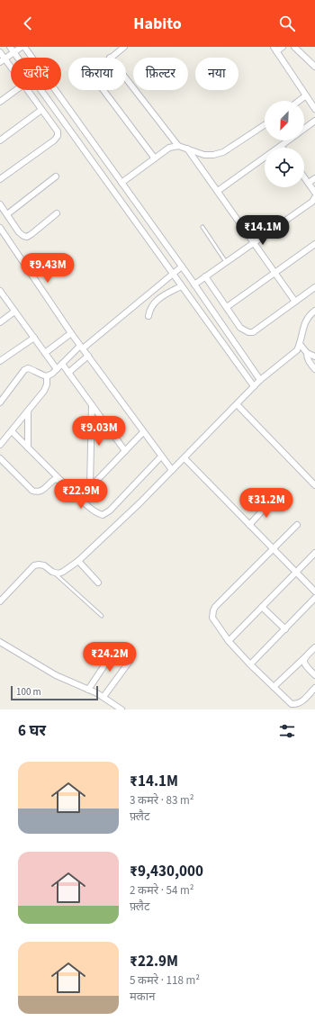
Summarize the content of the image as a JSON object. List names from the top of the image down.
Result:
{
  "scale_bar": "100 m",
  "north": "bottom left",
  "page": {
    "header": "Habito",
    "chip": [
      "खरीदें",
      "किराया",
      "फ़िल्टर",
      "नया"
    ],
    "price": [
      "₹14.1M",
      "₹9.43M",
      "₹9.03M",
      "₹22.9M",
      "₹31.2M",
      "₹24.2M"
    ],
    "scale": "100 m",
    "heading": "6 घर",
    "list": [
      {
        "name": "₹14.1M",
        "note": "3 कमरे · 83 m² · फ़्लैट"
      },
      {
        "name": "₹9,430,000",
        "note": "2 कमरे · 54 m² · फ़्लैट"
      },
      {
        "name": "₹22.9M",
        "note": "5 कमरे · 118 m² · मकान"
      }
    ]
  }
}
